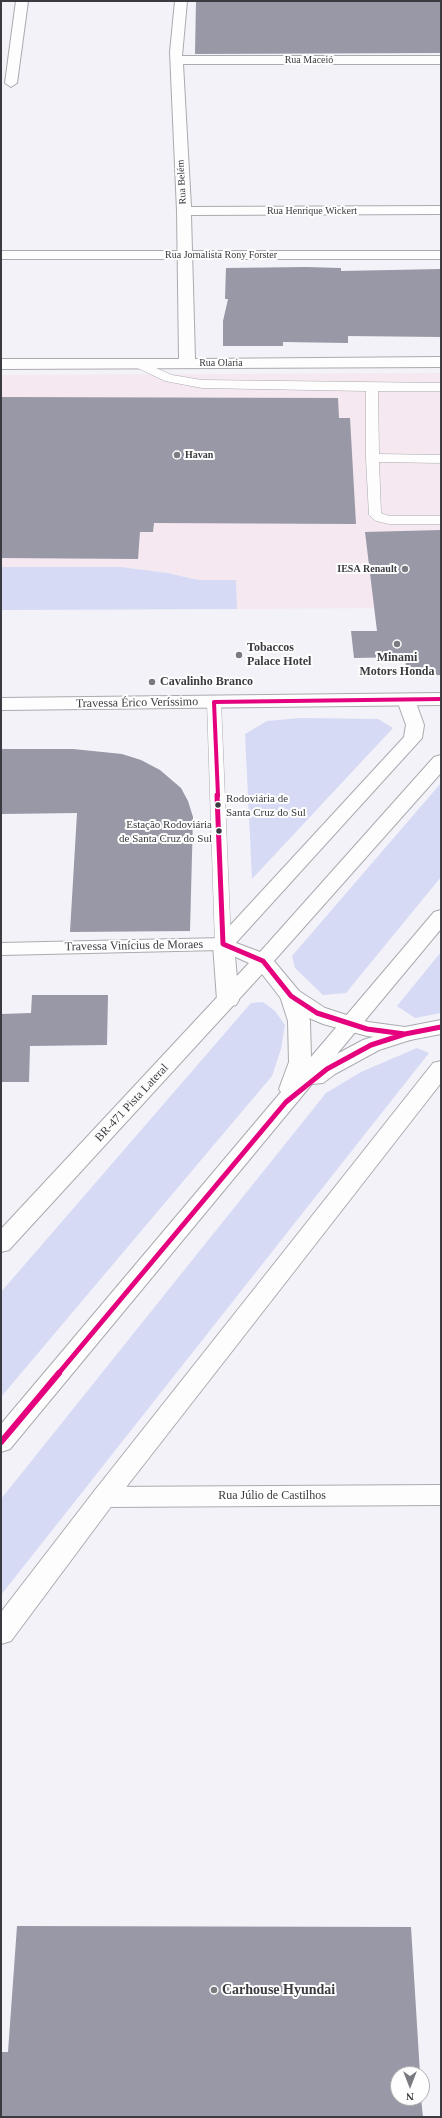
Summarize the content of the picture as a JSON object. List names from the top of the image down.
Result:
{
  "streets": {
    "street": [
      "Rua Maceió",
      "Rua Belém",
      "Rua Henrique Wickert",
      "Rua Jornalista Rony Forster",
      "Rua Olaria",
      "Travessa Érico Veríssimo",
      "Travessa Vinícius de Moraes",
      "BR-471 Pista Lateral",
      "Rua Júlio de Castilhos"
    ]
  },
  "crossings": [
    ["Rua Maceió", "Rua Belém"],
    ["Rua Belém", "Rua Henrique Wickert"],
    ["Rua Belém", "Rua Jornalista Rony Forster"],
    ["Rua Belém", "Rua Olaria"],
    ["Travessa Vinícius de Moraes", "BR-471 Pista Lateral"]
  ],
  "places": [
    "Havan",
    "IESA Renault",
    "Minami Motors Honda",
    "Tobaccos Palace Hotel",
    "Cavalinho Branco",
    "Rodoviária de Santa Cruz do Sul",
    "Estação Rodoviária de Santa Cruz do Sul",
    "Carhouse Hyundai"
  ],
  "north": "bottom"
}
